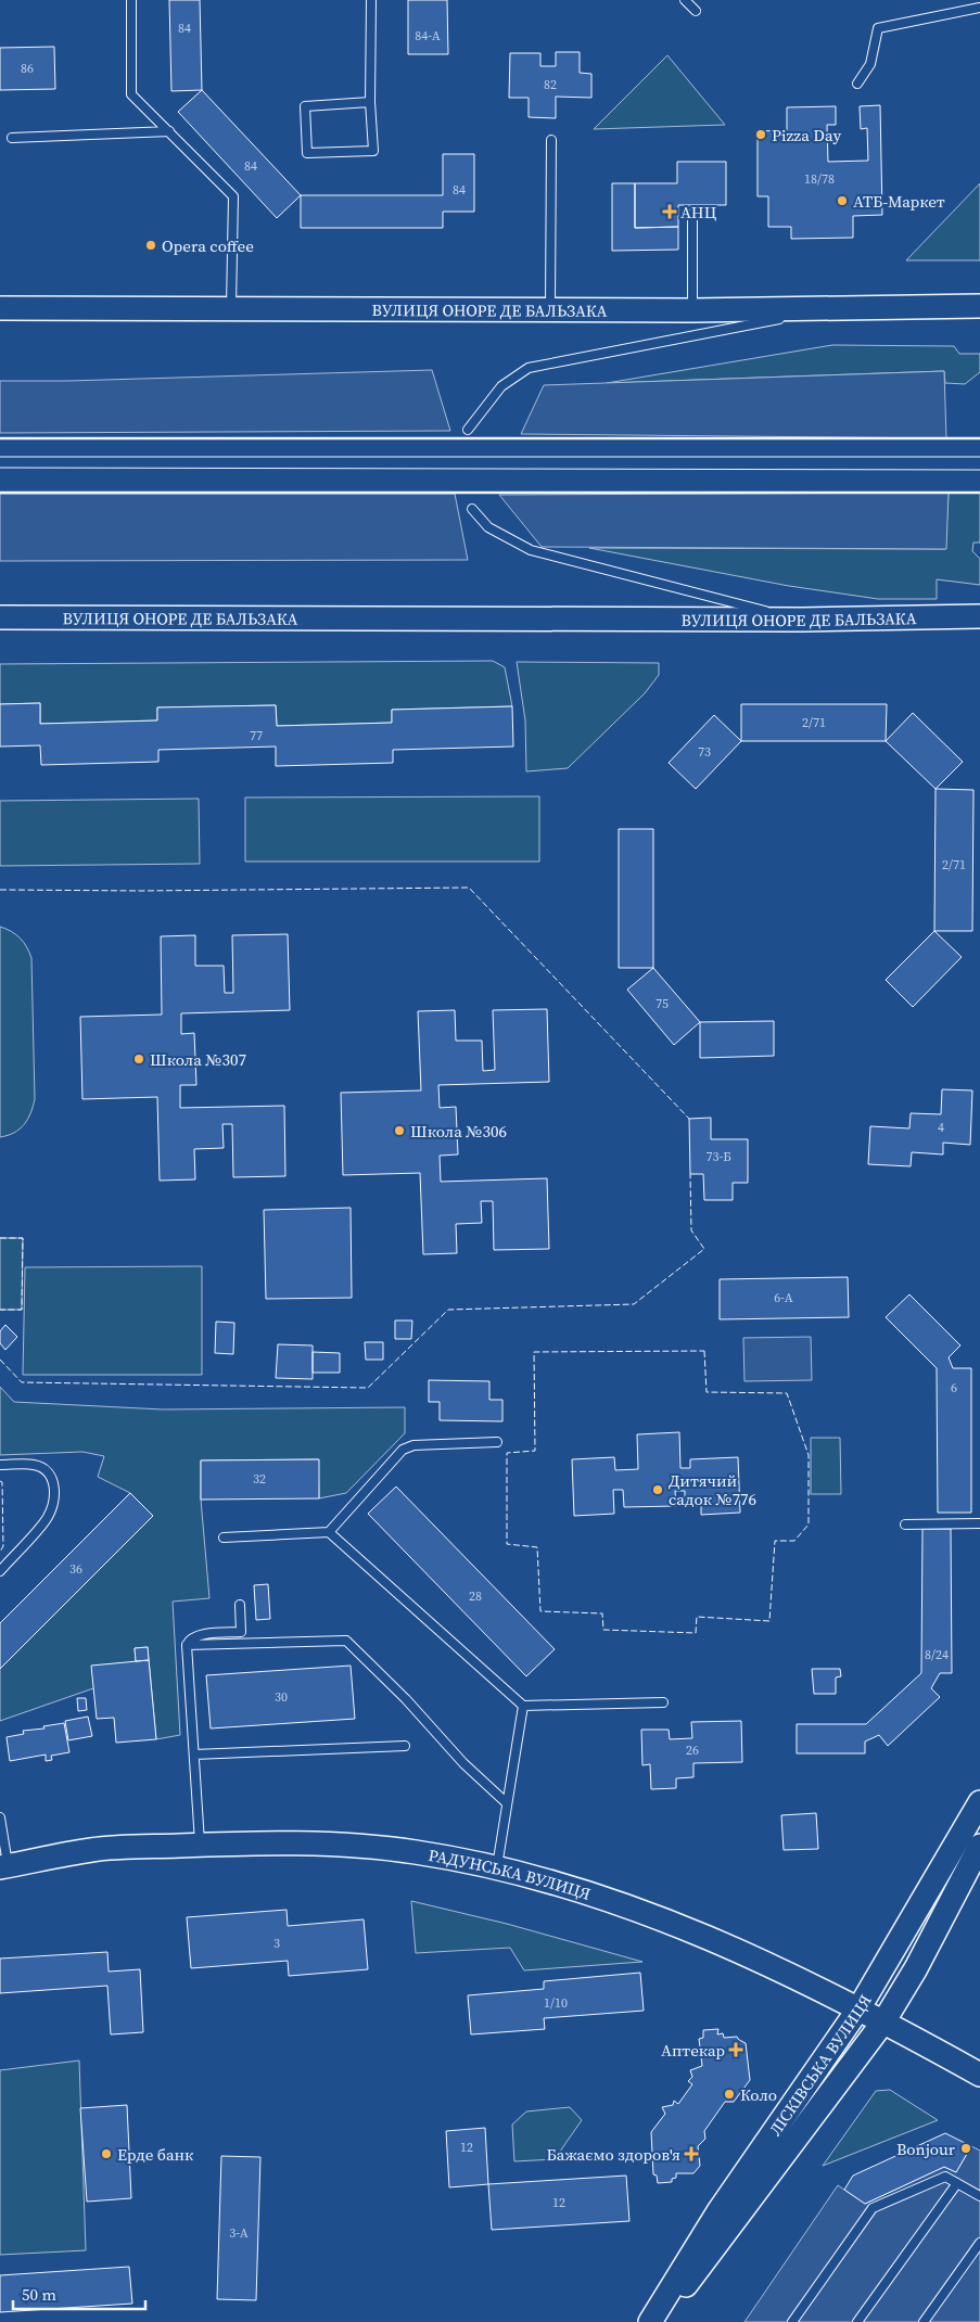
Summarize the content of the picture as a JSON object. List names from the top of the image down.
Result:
{
  "streets": {
    "street": ["ВУЛИЦЯ ОНОРЕ ДЕ БАЛЬЗАКА", "РАДУНСЬКА ВУЛИЦЯ", "ЛІСКІВСЬКА ВУЛИЦЯ"]
  },
  "crossings": [
    ["РАДУНСЬКА ВУЛИЦЯ", "ЛІСКІВСЬКА ВУЛИЦЯ"]
  ],
  "places": {
    "other": [
      "Pizza Day",
      "АТБ-Маркет",
      "Opera coffee",
      "Школа №307",
      "Школа №306",
      "Дитячий садок №776",
      "Коло",
      "Bonjour",
      "Ерде банк"
    ],
    "health": ["АНЦ", "Аптекар", "Бажаємо здоров'я"]
  },
  "house_numbers": [
    "84",
    "84-А",
    "86",
    "82",
    "84",
    "18/78",
    "84",
    "2/71",
    "77",
    "73",
    "2/71",
    "75",
    "4",
    "73-Б",
    "6-А",
    "6",
    "32",
    "36",
    "28",
    "8/24",
    "30",
    "26",
    "3",
    "1/10",
    "12",
    "12",
    "3-А"
  ],
  "scale_bar": "50 m"
}
